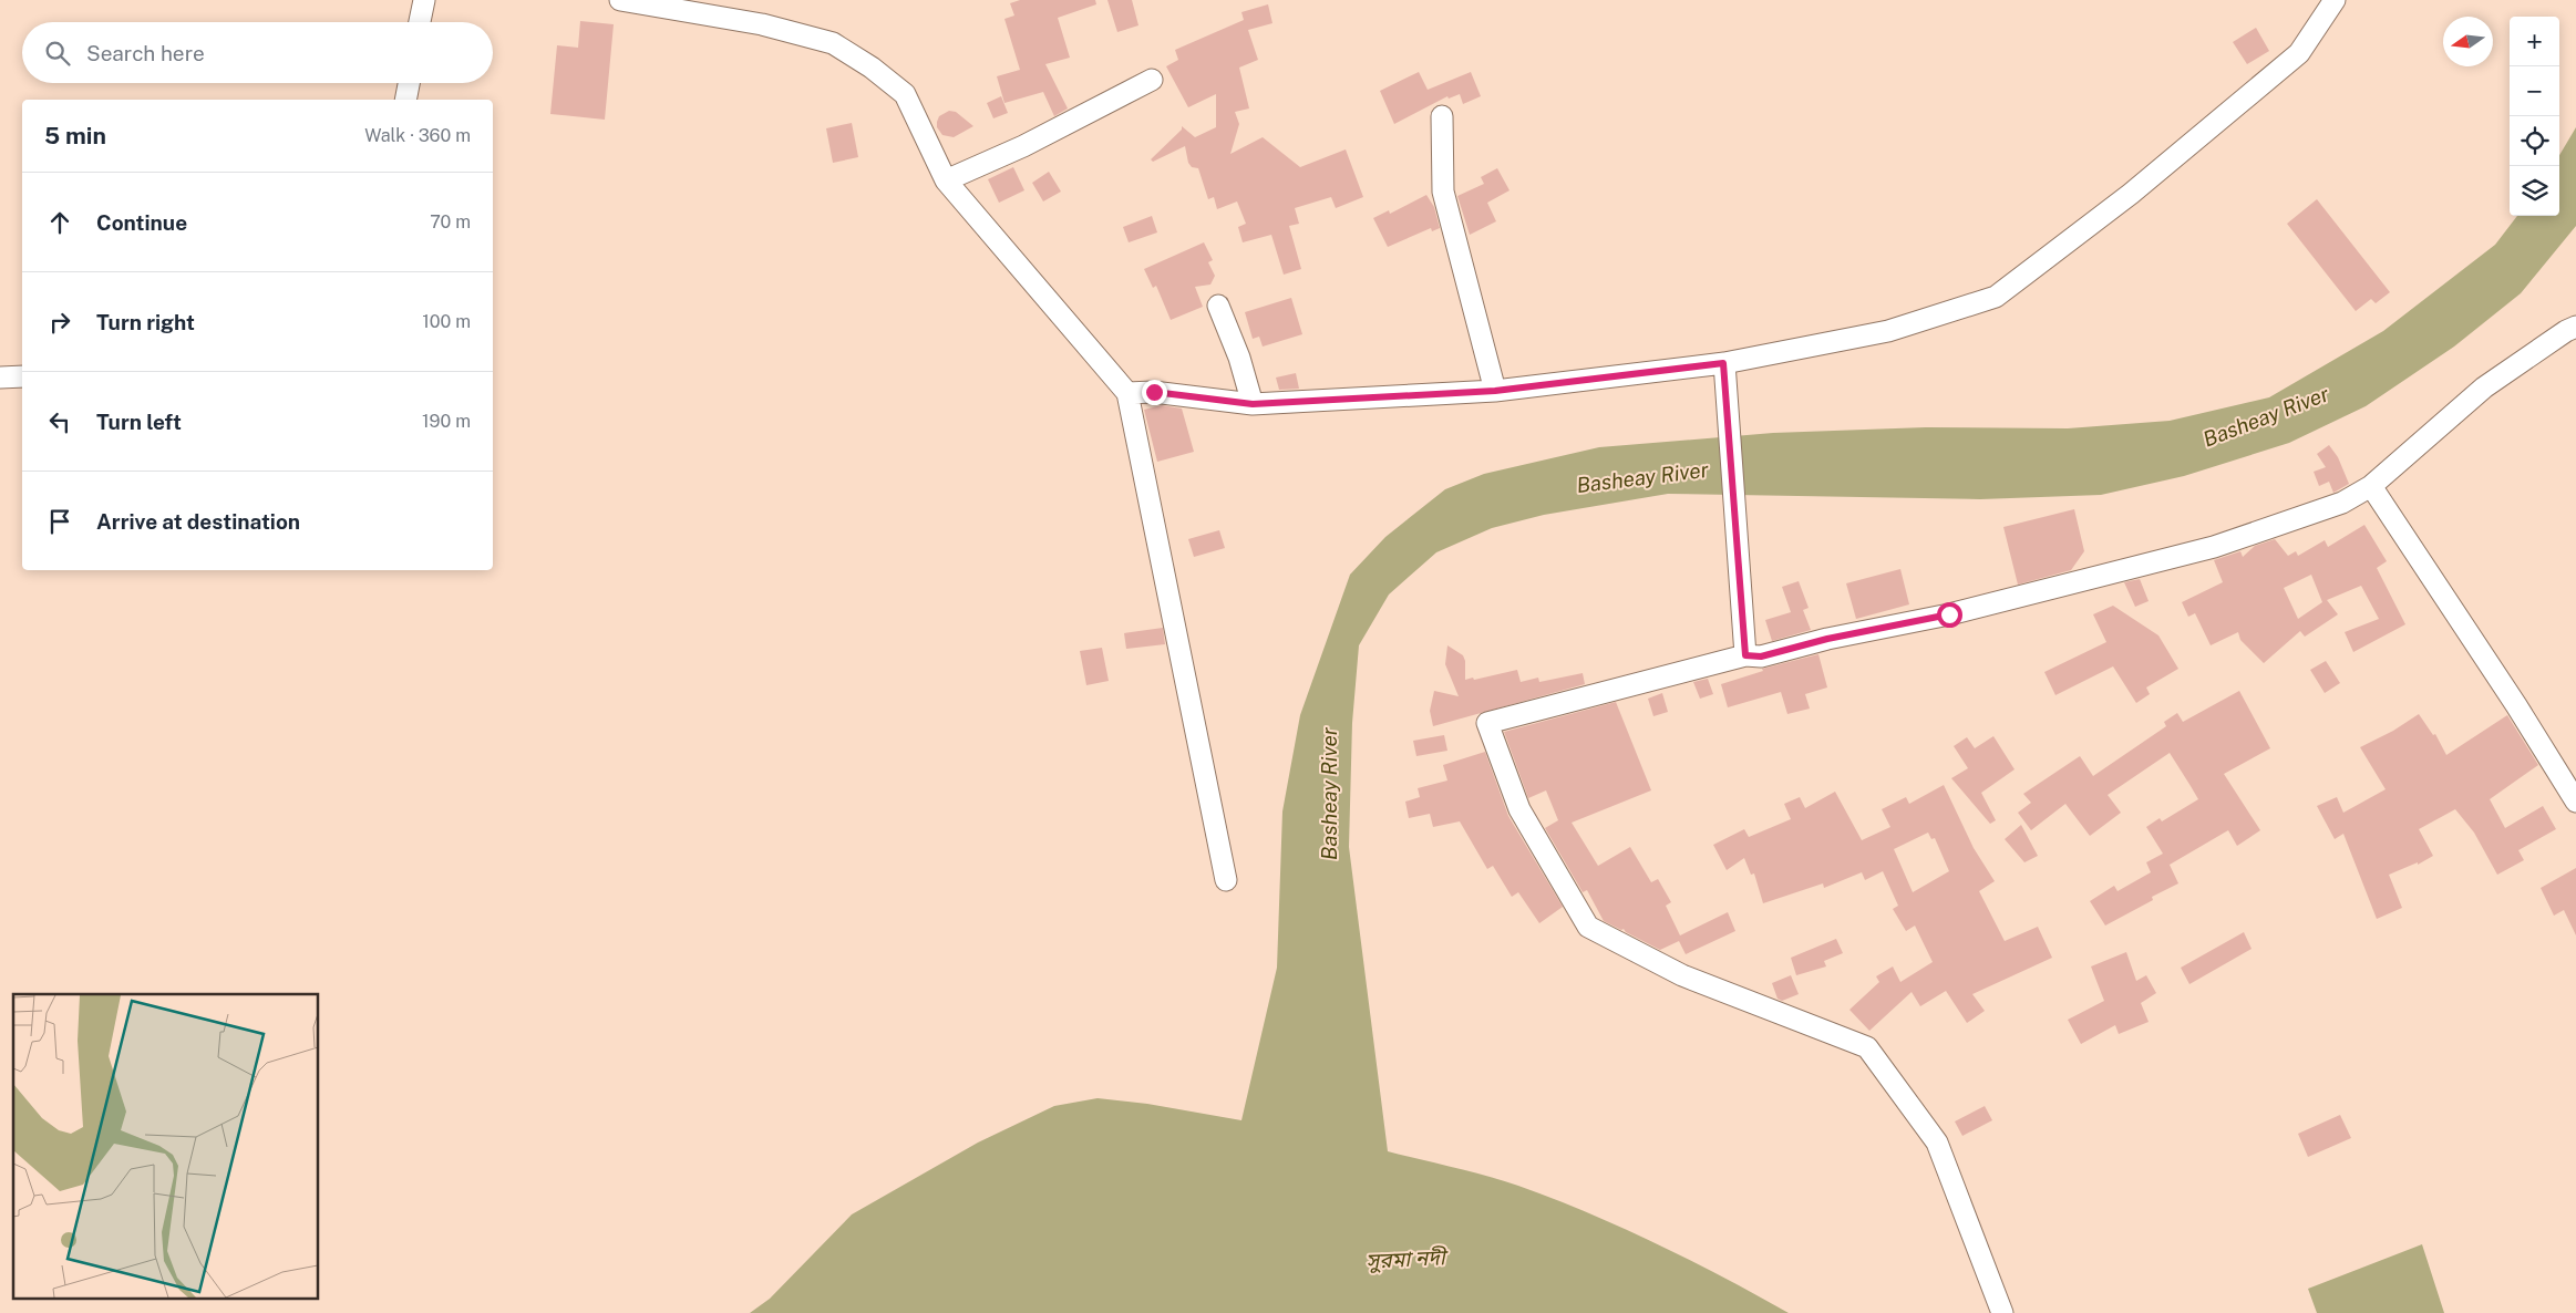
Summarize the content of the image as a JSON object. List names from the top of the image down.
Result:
{
  "water": ["Basheay River", "সুরমা নদী"],
  "north": "left",
  "page": {
    "map_buttons": ["+", "−"],
    "search": "Search here",
    "heading": ["5 min", "Walk · 360 m"],
    "list": [
      ["Continue", "70 m"],
      ["Turn right", "100 m"],
      ["Turn left", "190 m"],
      "Arrive at destination"
    ]
  }
}
